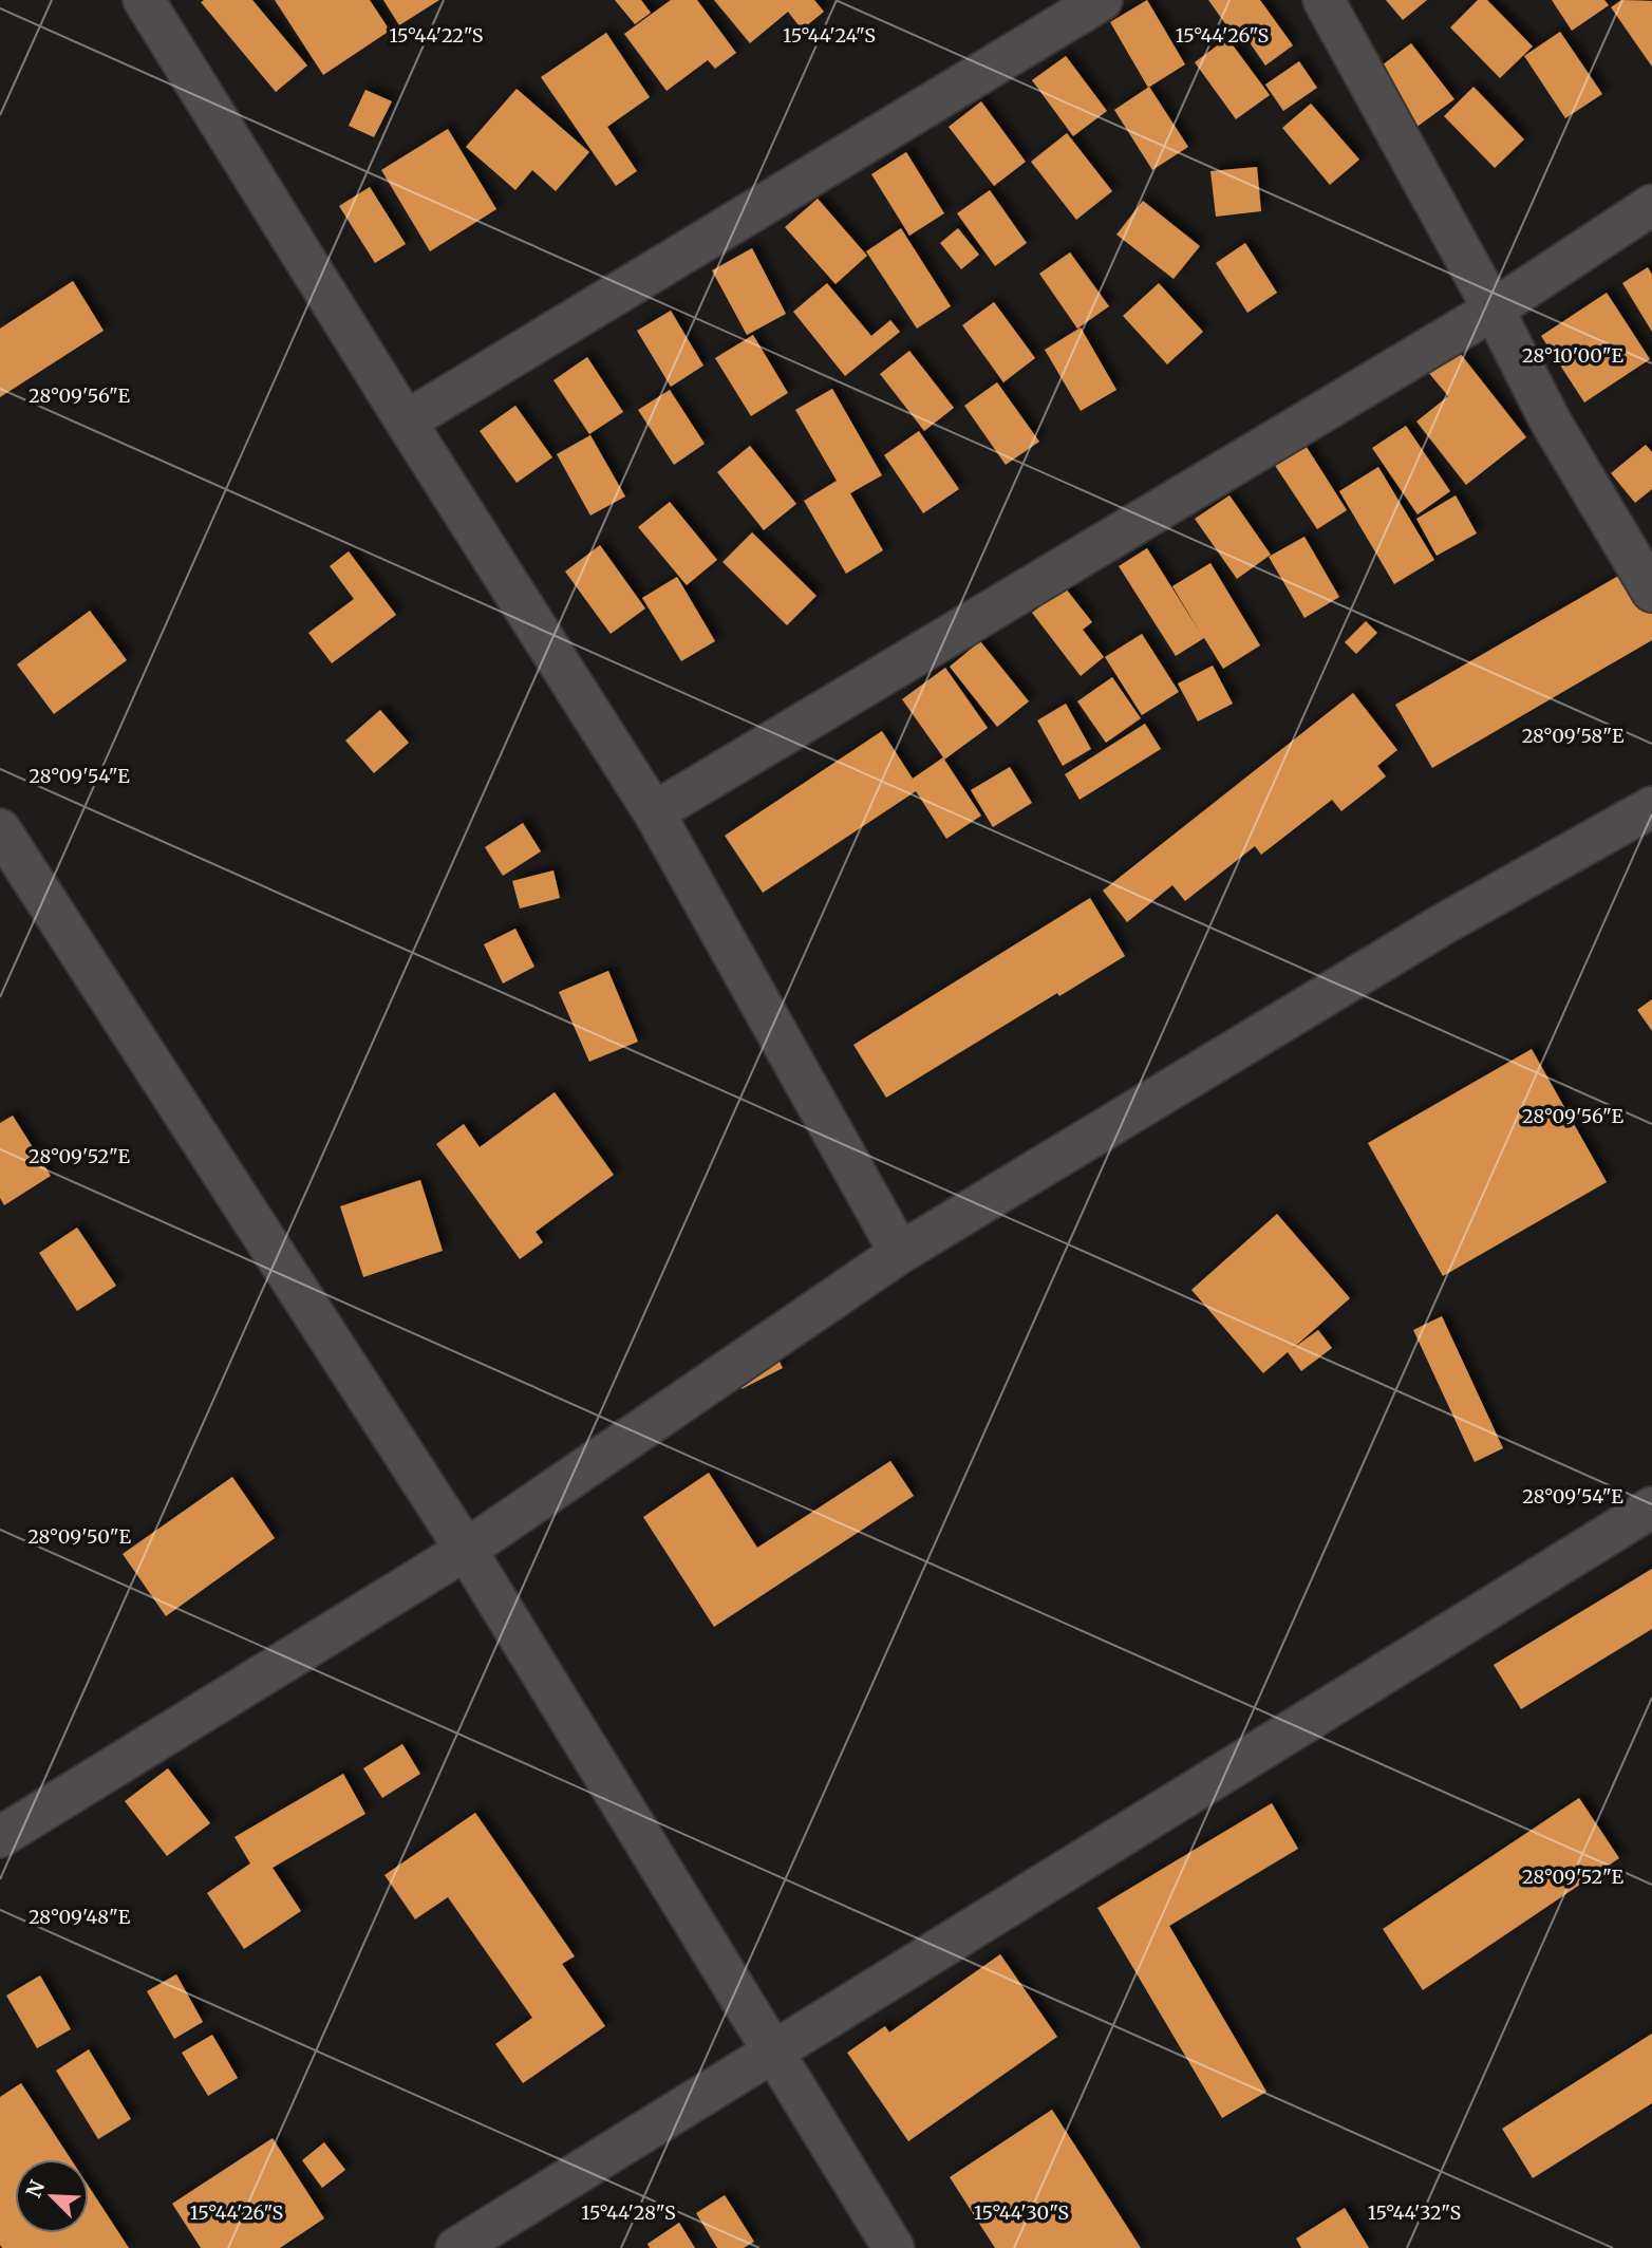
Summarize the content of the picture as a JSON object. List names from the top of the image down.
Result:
{
  "north": "top left",
  "coordinates": [
    "15°44'22\"S",
    "15°44'26\"S",
    "15°44'24\"S",
    "28°10'00\"E",
    "28°09'56\"E",
    "28°09'58\"E",
    "28°09'54\"E",
    "28°09'52\"E",
    "28°09'50\"E",
    "28°09'48\"E",
    "15°44'28\"S",
    "15°44'30\"S",
    "15°44'32\"S"
  ]
}
